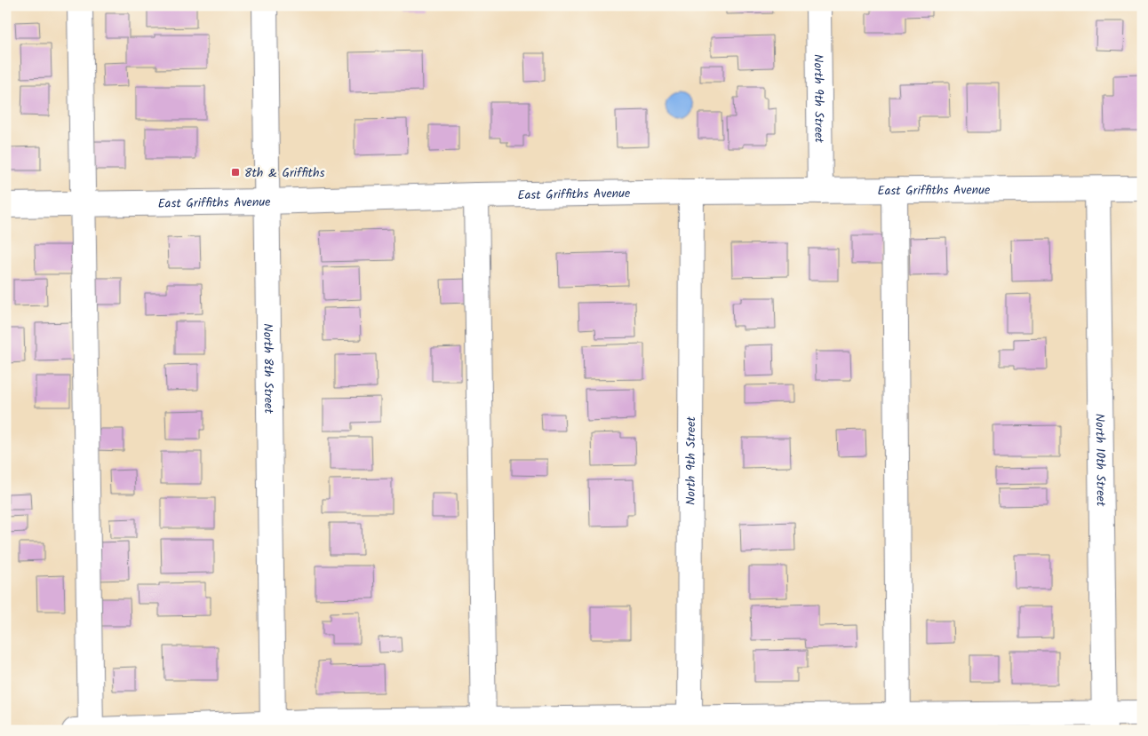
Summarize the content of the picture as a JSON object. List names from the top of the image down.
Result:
{
  "streets": {
    "street": [
      "North 9th Street",
      "East Griffiths Avenue",
      "North 8th Street",
      "North 10th Street"
    ]
  },
  "crossings": [
    ["North 9th Street", "East Griffiths Avenue"],
    ["East Griffiths Avenue", "North 8th Street"],
    ["East Griffiths Avenue", "North 10th Street"]
  ],
  "places": {
    "transit": ["8th & Griffiths"]
  }
}
